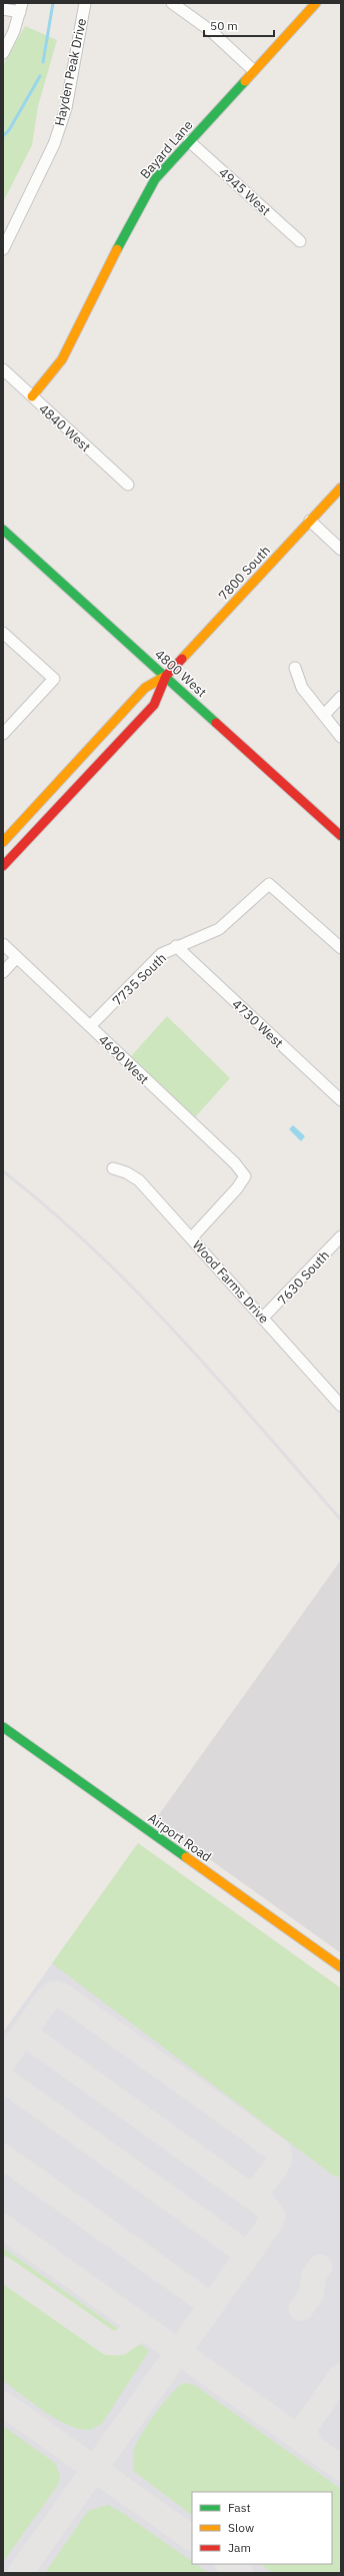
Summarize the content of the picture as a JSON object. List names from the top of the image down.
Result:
{
  "streets": {
    "street": [
      "Hayden Peak Drive",
      "Bayard Lane",
      "4945 West",
      "4840 West",
      "7800 South",
      "4800 West",
      "7735 South",
      "4730 West",
      "4690 West",
      "7630 South",
      "Wood Farms Drive",
      "Airport Road"
    ]
  },
  "crossings": [
    ["Bayard Lane", "4945 West"],
    ["Bayard Lane", "4840 West"],
    ["7800 South", "4800 West"],
    ["7735 South", "4730 West"],
    ["7735 South", "4690 West"],
    ["4690 West", "Wood Farms Drive"],
    ["7630 South", "Wood Farms Drive"]
  ],
  "legend": ["Fast", "Slow", "Jam"],
  "scale_bar": "50 m"
}
